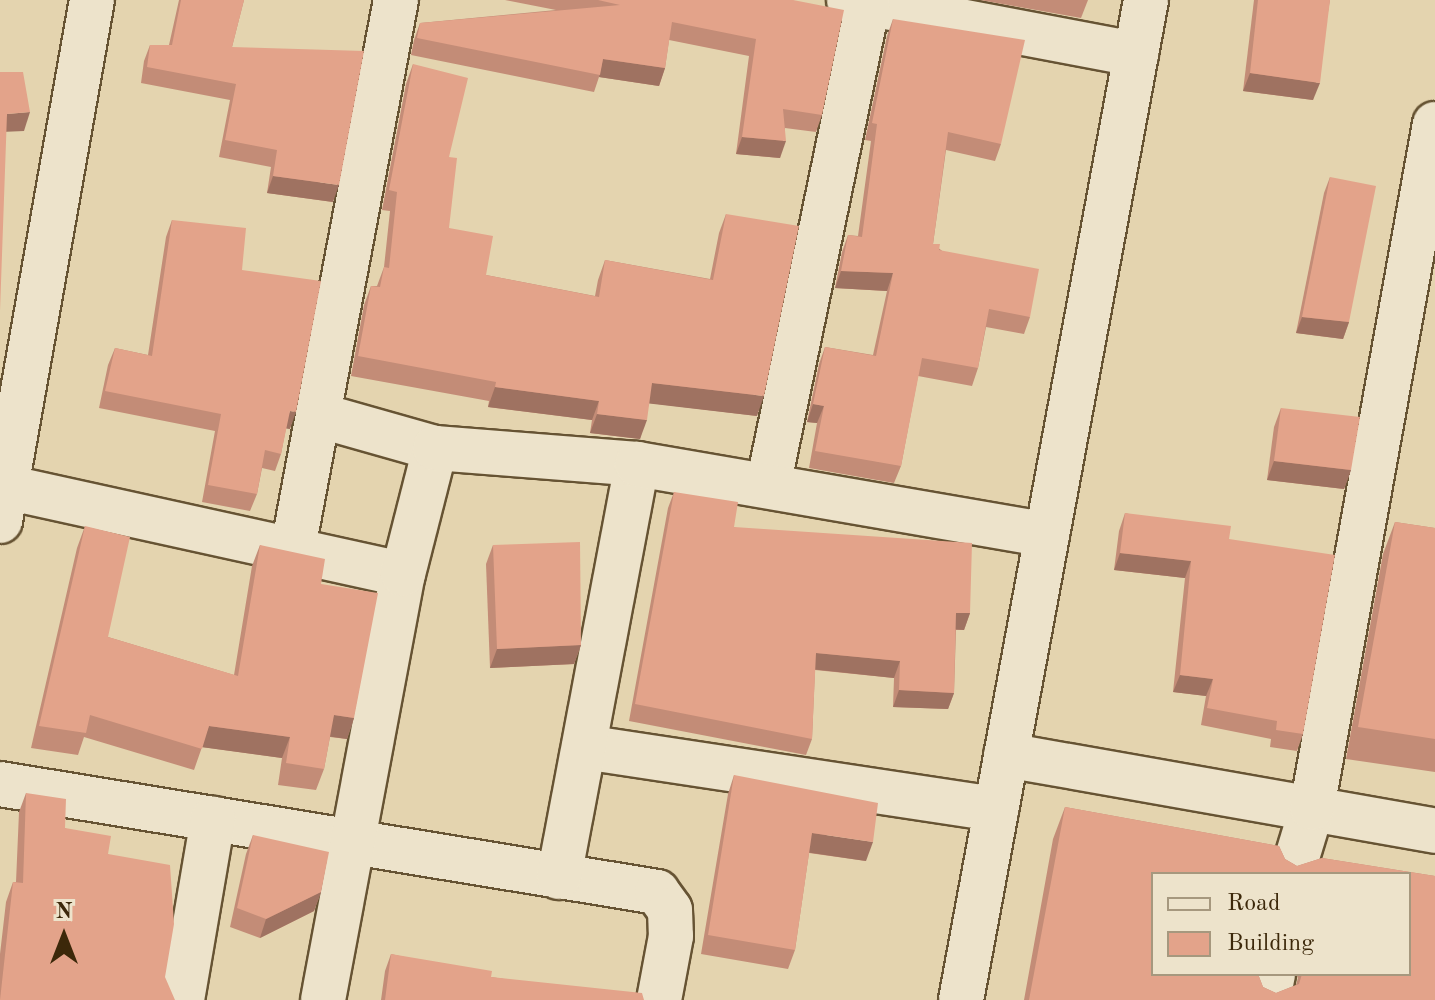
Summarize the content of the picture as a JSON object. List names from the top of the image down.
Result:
{
  "legend": ["Road", "Building"],
  "north": "top"
}
